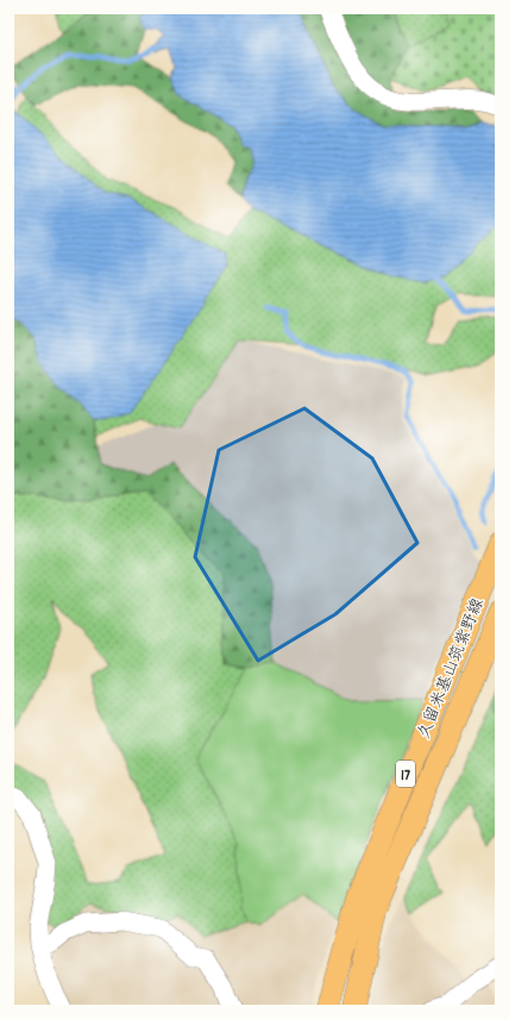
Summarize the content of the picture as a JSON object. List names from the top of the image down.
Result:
{
  "streets": {
    "main road": ["久留米基山筑紫野線", "17"]
  }
}
